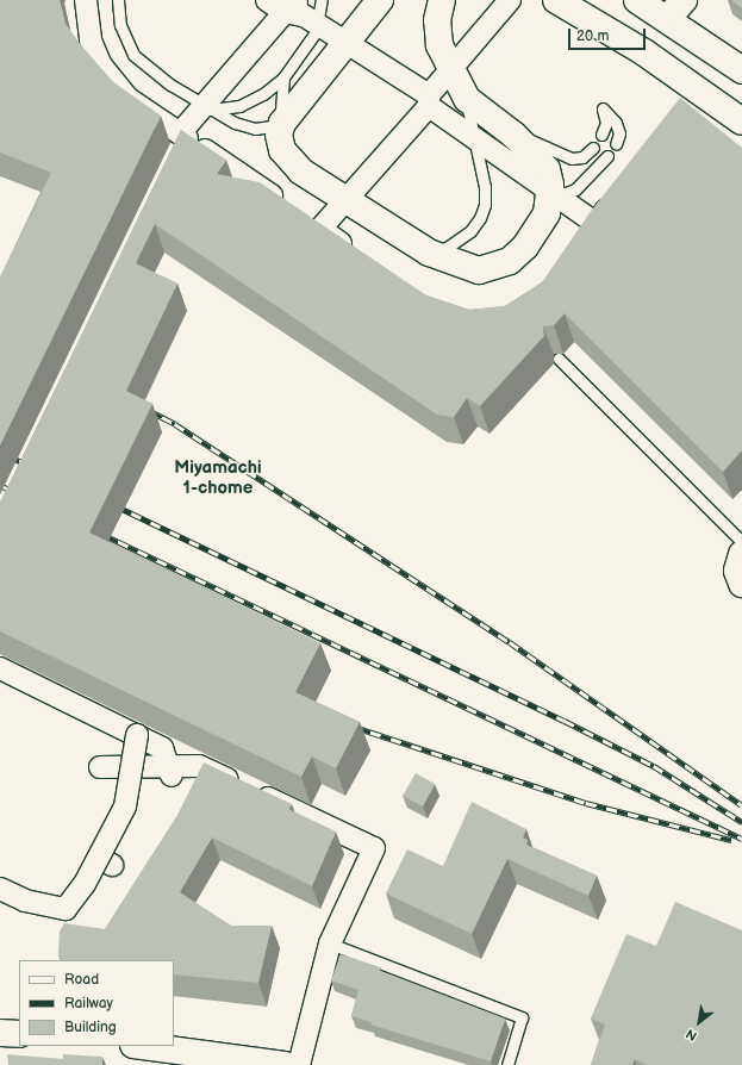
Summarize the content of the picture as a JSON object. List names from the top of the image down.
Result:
{
  "districts": ["Miyamachi 1-chome"],
  "legend": ["Road", "Railway", "Building"],
  "scale_bar": "20 m",
  "north": "bottom left"
}
